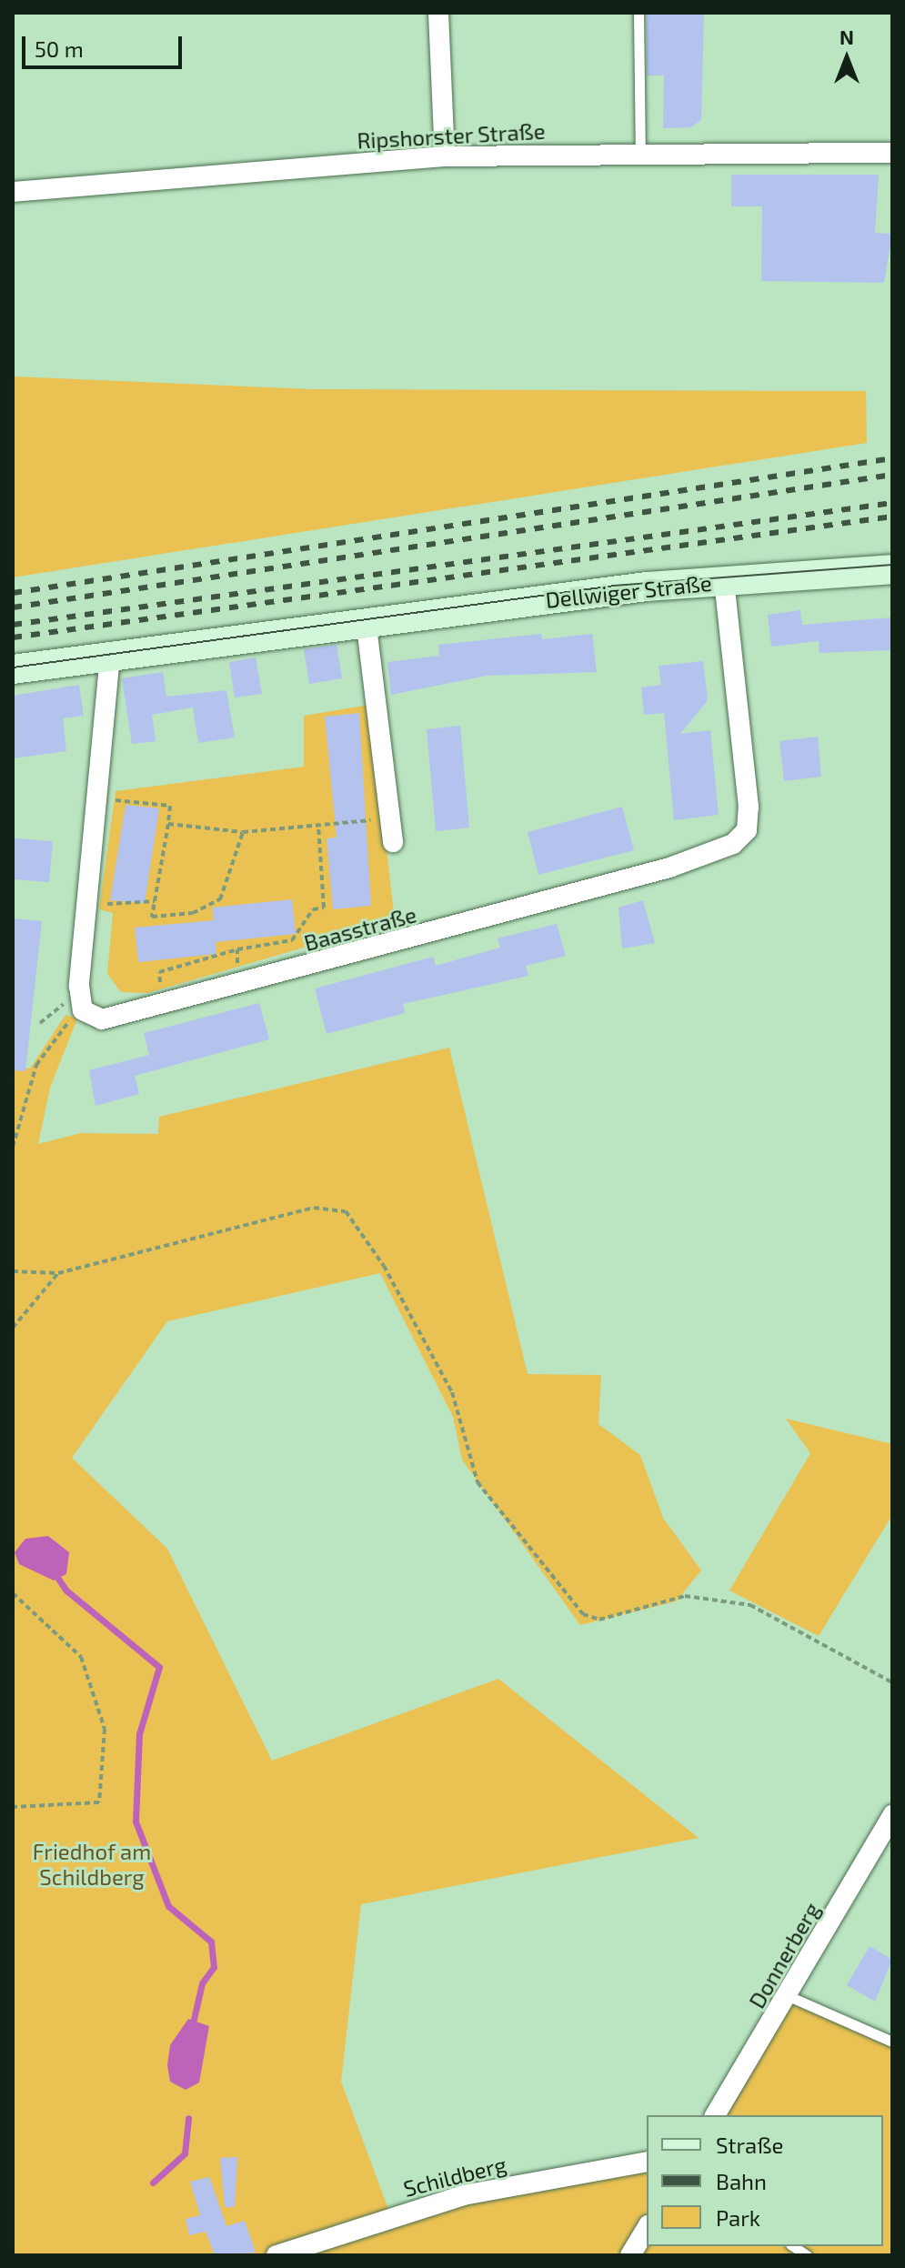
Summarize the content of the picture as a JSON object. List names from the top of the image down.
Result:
{
  "streets": {
    "main road": ["Dellwiger Straße"],
    "street": [
      "Ripshorster Straße",
      "Baasstraße",
      "Donnerberg",
      "Schildberg"
    ]
  },
  "crossings": [
    ["Dellwiger Straße", "Baasstraße"]
  ],
  "parks": ["Friedhof am Schildberg"],
  "legend": ["Straße", "Bahn", "Park"],
  "scale_bar": "50 m",
  "north": "top"
}
